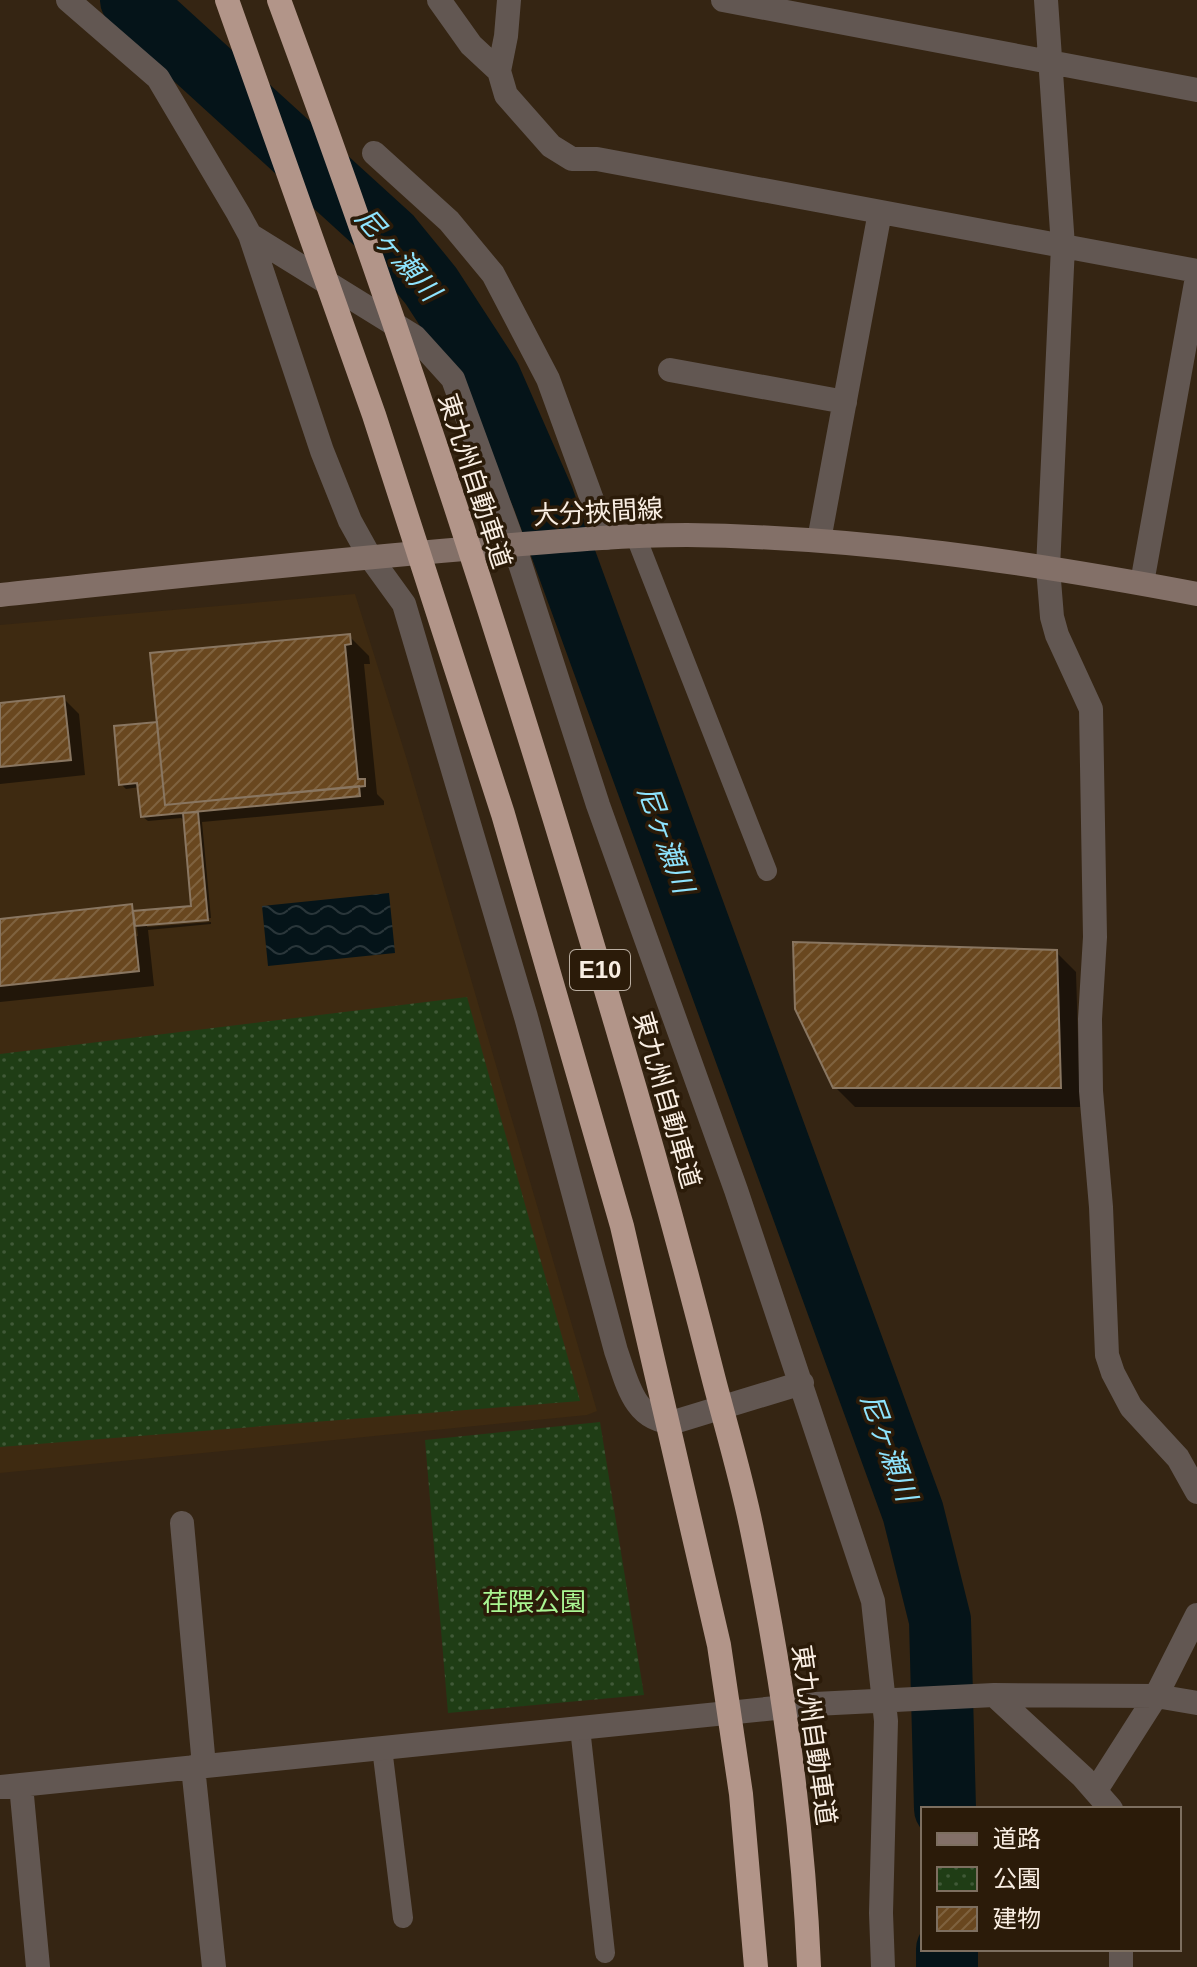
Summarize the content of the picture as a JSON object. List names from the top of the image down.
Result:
{
  "streets": {
    "highway": ["東九州自動車道", "E10"],
    "main road": ["大分挾間線"]
  },
  "water": ["尼ヶ瀬川"],
  "parks": ["荏隈公園"],
  "legend": ["道路", "公園", "建物"]
}
